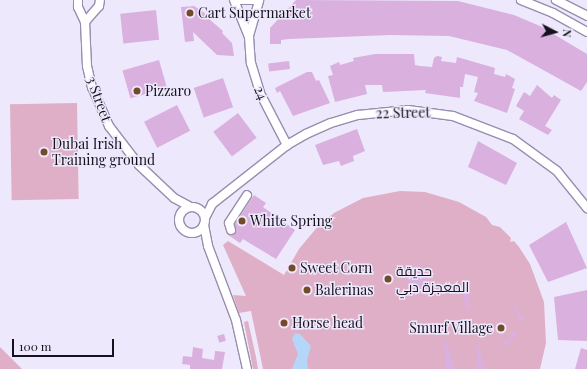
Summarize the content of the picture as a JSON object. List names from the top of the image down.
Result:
{
  "streets": {
    "street": ["24", "3 Street", "22 Street"]
  },
  "crossings": [
    ["24", "22 Street"],
    ["3 Street", "22 Street"]
  ],
  "places": [
    "Cart Supermarket",
    "Pizzaro",
    "Dubai Irish Training ground",
    "White Spring",
    "Sweet Corn",
    "حديقة المعجزة دبي",
    "Balerinas",
    "Horse head",
    "Smurf Village"
  ],
  "scale_bar": "100 m",
  "north": "right"
}
